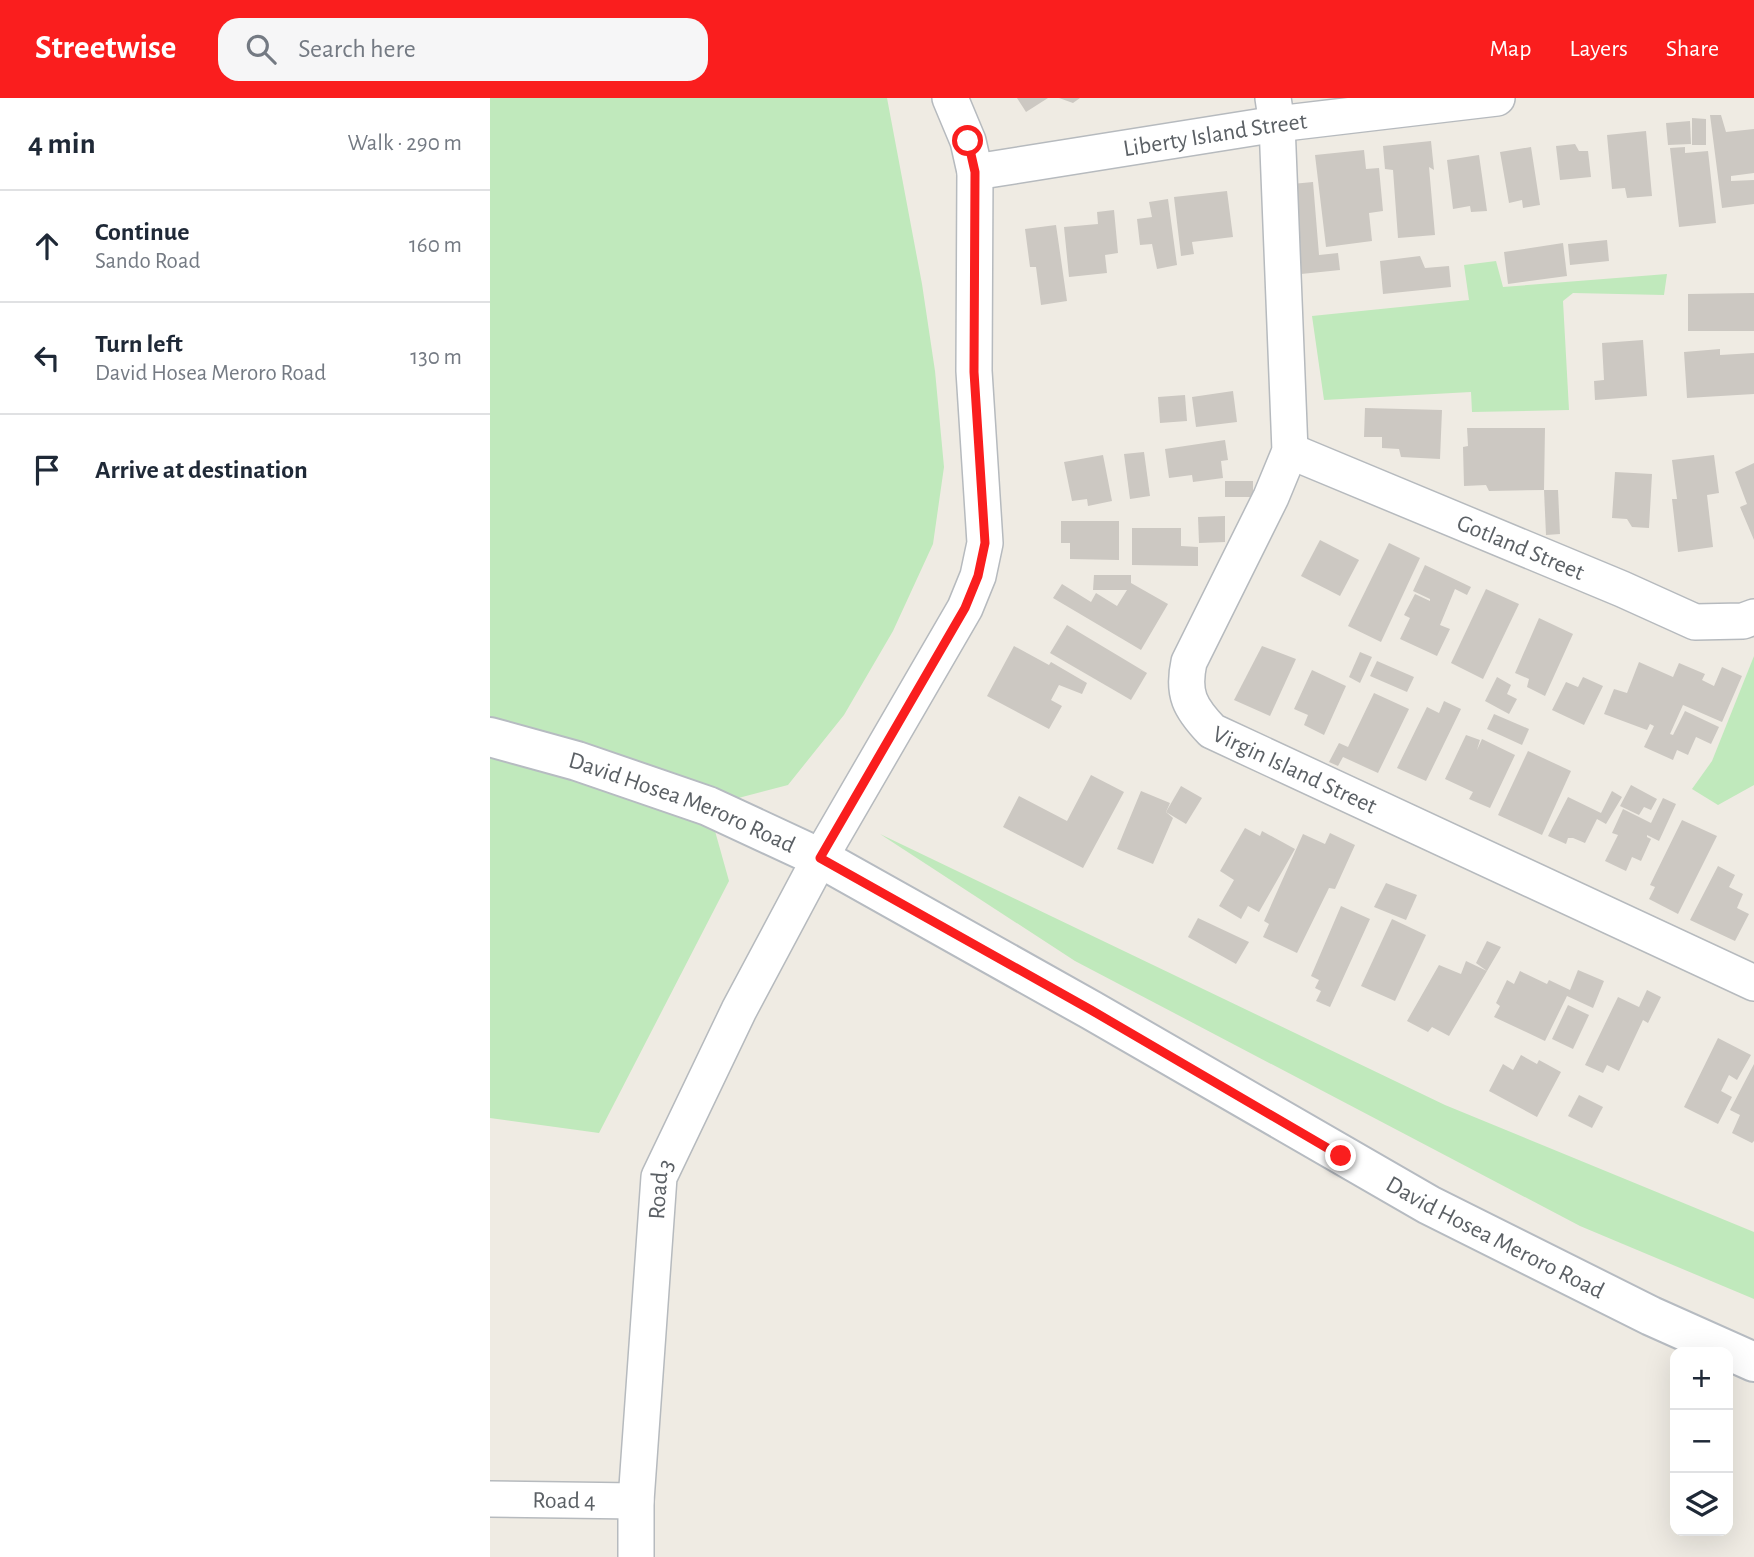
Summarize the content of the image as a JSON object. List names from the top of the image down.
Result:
{
  "streets": {
    "main road": ["David Hosea Meroro Road"],
    "street": [
      "Liberty Island Street",
      "Gotland Street",
      "Virgin Island Street",
      "Road 3",
      "Road 4"
    ]
  },
  "crossings": [
    ["Liberty Island Street", "Virgin Island Street"],
    ["Liberty Island Street", "Road 3"],
    ["Gotland Street", "Virgin Island Street"],
    ["David Hosea Meroro Road", "Road 3"],
    ["Road 3", "Road 4"]
  ],
  "page": {
    "header": "Streetwise",
    "search": "Search here",
    "nav": ["Map", "Layers", "Share"],
    "heading": ["4 min", "Walk · 290 m"],
    "list": [
      ["Continue", "Sando Road", "160 m"],
      ["Turn left", "David Hosea Meroro Road", "130 m"],
      "Arrive at destination"
    ],
    "map_buttons": ["+", "−"]
  }
}
